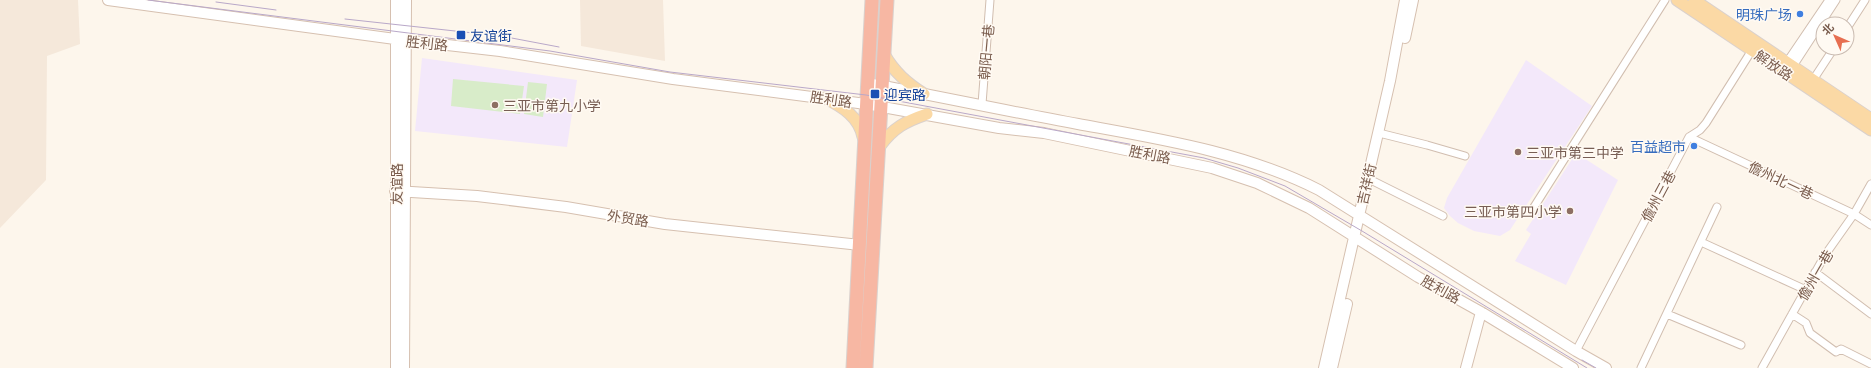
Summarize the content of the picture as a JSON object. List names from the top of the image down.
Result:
{
  "streets": {
    "main road": [
      "胜利路",
      "解放路",
      "友谊路",
      "吉祥街",
      "外贸路"
    ],
    "street": [
      "朝阳一巷",
      "儋州北一巷",
      "儋州三巷",
      "儋州一巷"
    ]
  },
  "crossings": [
    ["胜利路", "朝阳一巷"],
    ["胜利路", "友谊路"],
    ["胜利路", "吉祥街"],
    ["胜利路", "儋州三巷"],
    ["解放路", "儋州三巷"],
    ["儋州北一巷", "儋州三巷"],
    ["儋州北一巷", "儋州一巷"],
    ["友谊路", "外贸路"]
  ],
  "places": {
    "other": [
      "明珠广场",
      "三亚市第九小学",
      "百益超市",
      "三亚市第三中学",
      "三亚市第四小学"
    ],
    "transit": ["友谊街", "迎宾路"]
  },
  "north": "top left"
}
